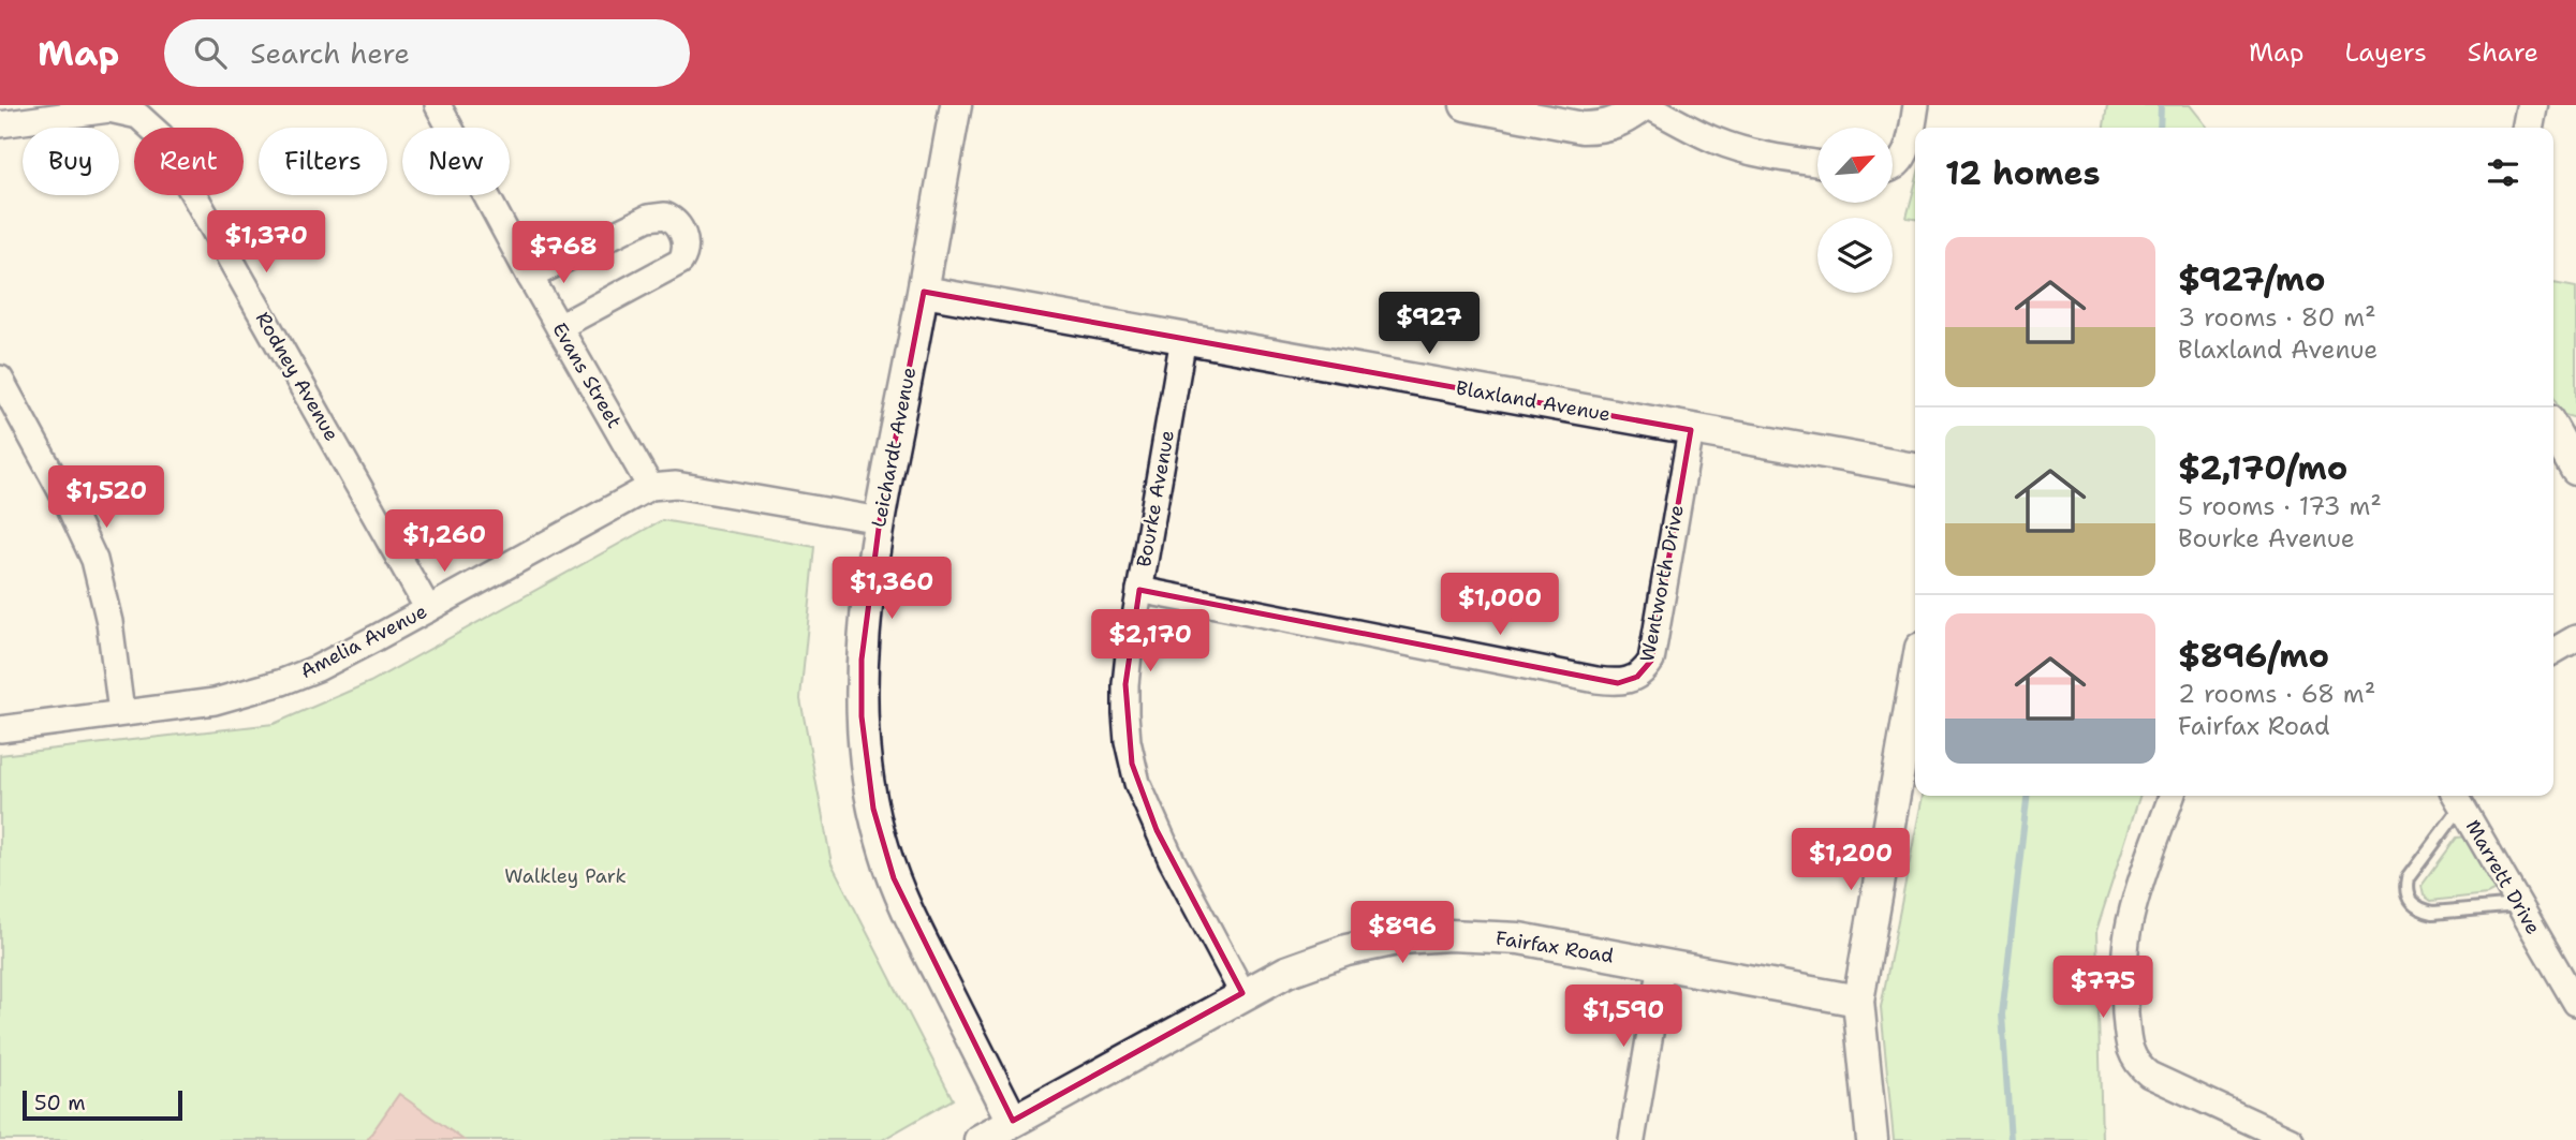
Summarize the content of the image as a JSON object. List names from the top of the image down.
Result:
{
  "streets": {
    "street": [
      "Evans Street",
      "Rodney Avenue",
      "Blaxland Avenue",
      "Leichardt Avenue",
      "Bourke Avenue",
      "Wentworth Drive",
      "Amelia Avenue",
      "Marrett Drive",
      "Fairfax Road"
    ]
  },
  "crossings": [
    ["Evans Street", "Amelia Avenue"],
    ["Rodney Avenue", "Amelia Avenue"],
    ["Blaxland Avenue", "Leichardt Avenue"],
    ["Blaxland Avenue", "Bourke Avenue"],
    ["Blaxland Avenue", "Wentworth Drive"],
    ["Leichardt Avenue", "Amelia Avenue"],
    ["Leichardt Avenue", "Fairfax Road"],
    ["Bourke Avenue", "Wentworth Drive"],
    ["Bourke Avenue", "Fairfax Road"]
  ],
  "parks": ["Walkley Park"],
  "scale_bar": "50 m",
  "north": "top right",
  "page": {
    "header": "Map",
    "search": "Search here",
    "nav": ["Map", "Layers", "Share"],
    "chip": [
      "Buy",
      "Rent",
      "Filters",
      "New"
    ],
    "heading": "12 homes",
    "price": [
      "$1,370",
      "$768",
      "$927",
      "$1,520",
      "$1,260",
      "$1,360",
      "$1,000",
      "$2,170",
      "$1,200",
      "$896",
      "$775",
      "$1,590"
    ],
    "list": [
      {
        "name": "$927/mo",
        "note": "3 rooms · 80 m² · Blaxland Avenue"
      },
      {
        "name": "$2,170/mo",
        "note": "5 rooms · 173 m² · Bourke Avenue"
      },
      {
        "name": "$896/mo",
        "note": "2 rooms · 68 m² · Fairfax Road"
      }
    ],
    "scale": "50 m"
  }
}
